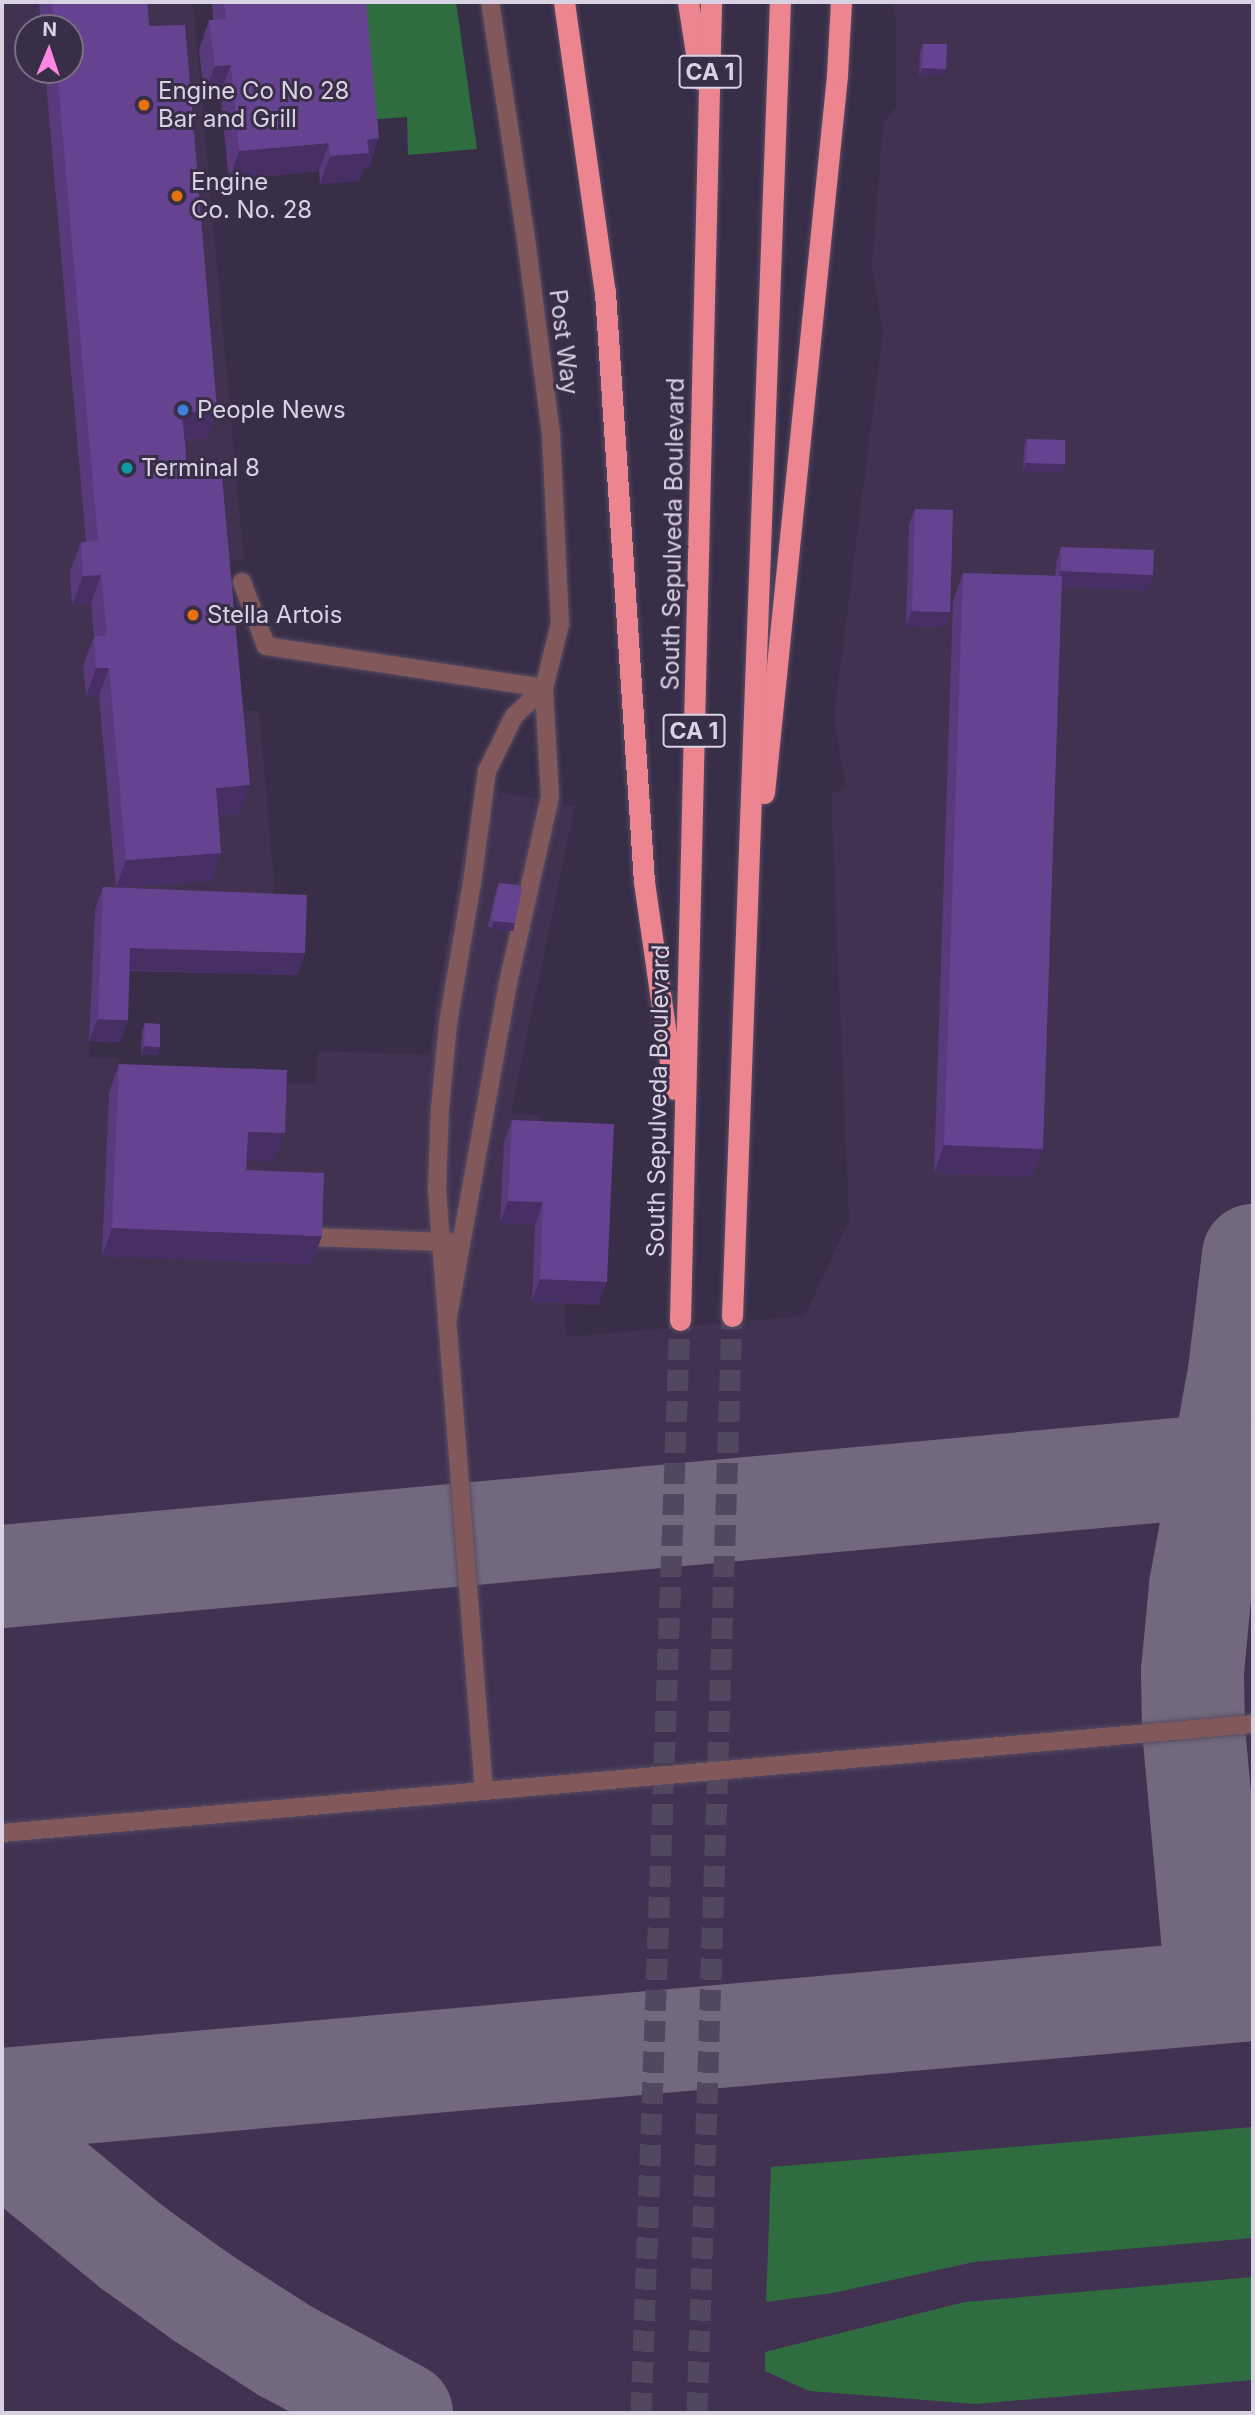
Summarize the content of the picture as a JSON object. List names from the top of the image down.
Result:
{
  "streets": {
    "highway": ["CA 1", "South Sepulveda Boulevard"],
    "street": ["Post Way"]
  },
  "places": [
    "Engine Co No 28 Bar and Grill",
    "Engine Co. No. 28",
    "People News",
    "Terminal 8",
    "Stella Artois"
  ],
  "north": "top"
}
